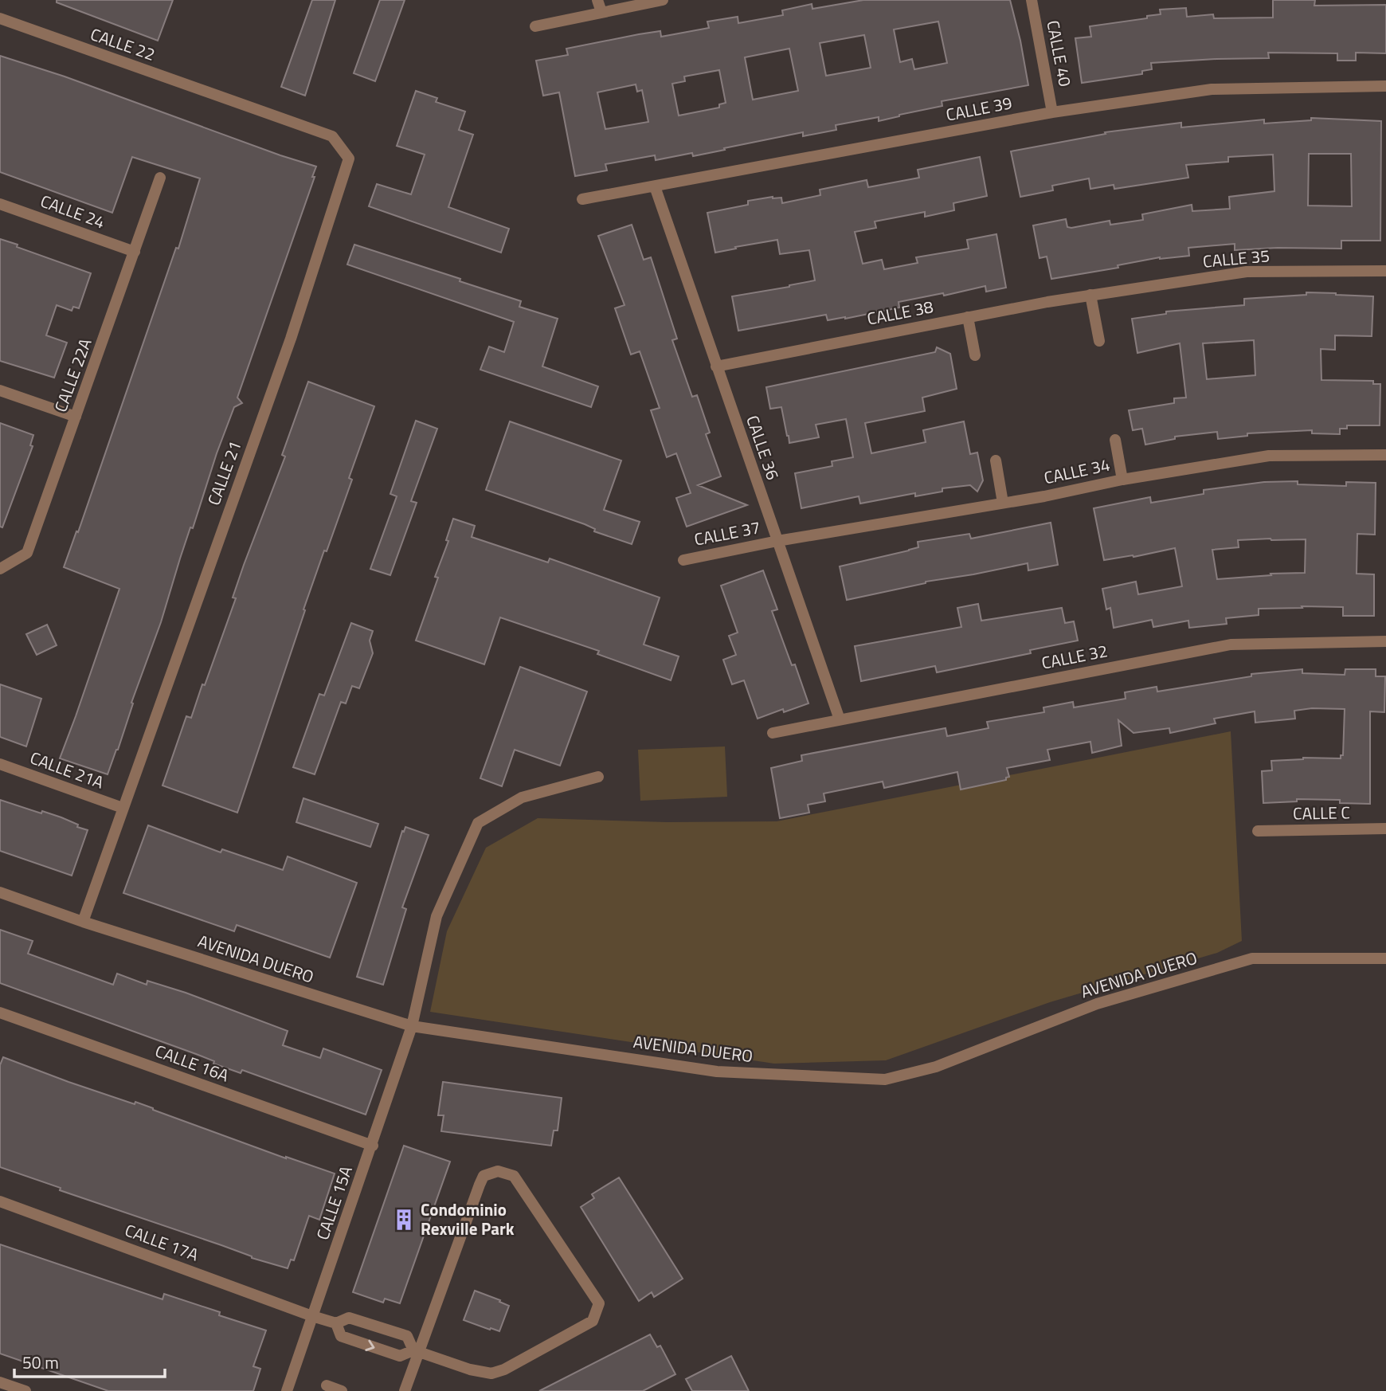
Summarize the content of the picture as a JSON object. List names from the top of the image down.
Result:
{
  "streets": {
    "street": [
      "CALLE 22",
      "CALLE 40",
      "CALLE 39",
      "CALLE 24",
      "CALLE 35",
      "CALLE 38",
      "CALLE 22A",
      "CALLE 36",
      "CALLE 34",
      "CALLE 21",
      "CALLE 37",
      "CALLE 32",
      "CALLE 21A",
      "CALLE C",
      "AVENIDA DUERO",
      "CALLE 16A",
      "CALLE 15A",
      "CALLE 17A"
    ]
  },
  "crossings": [
    ["CALLE 22", "CALLE 21"],
    ["CALLE 40", "CALLE 39"],
    ["CALLE 39", "CALLE 36"],
    ["CALLE 24", "CALLE 22A"],
    ["CALLE 35", "CALLE 38"],
    ["CALLE 38", "CALLE 36"],
    ["CALLE 36", "CALLE 34"],
    ["CALLE 36", "CALLE 37"],
    ["CALLE 36", "CALLE 32"],
    ["CALLE 34", "CALLE 37"],
    ["CALLE 21", "CALLE 21A"],
    ["CALLE 21", "AVENIDA DUERO"],
    ["AVENIDA DUERO", "CALLE 15A"],
    ["CALLE 16A", "CALLE 15A"],
    ["CALLE 15A", "CALLE 17A"]
  ],
  "places": {
    "building": ["Condominio Rexville Park"]
  },
  "scale_bar": "50 m"
}
